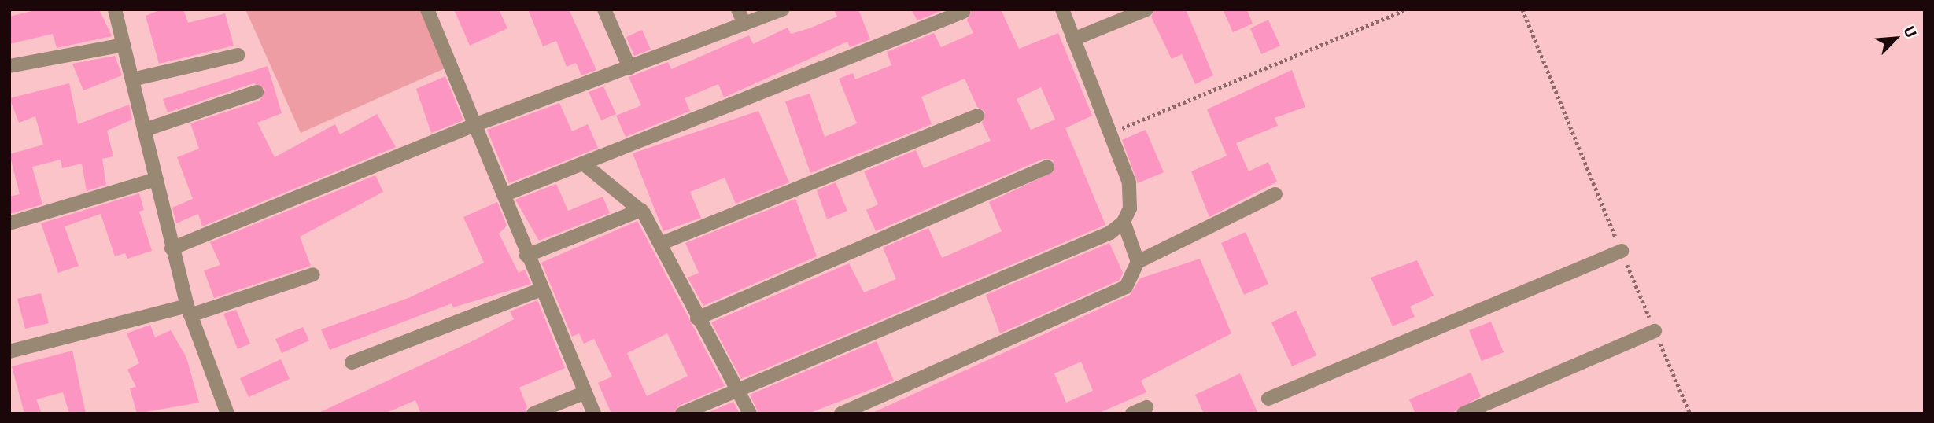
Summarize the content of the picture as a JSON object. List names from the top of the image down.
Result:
{
  "north": "top right"
}
